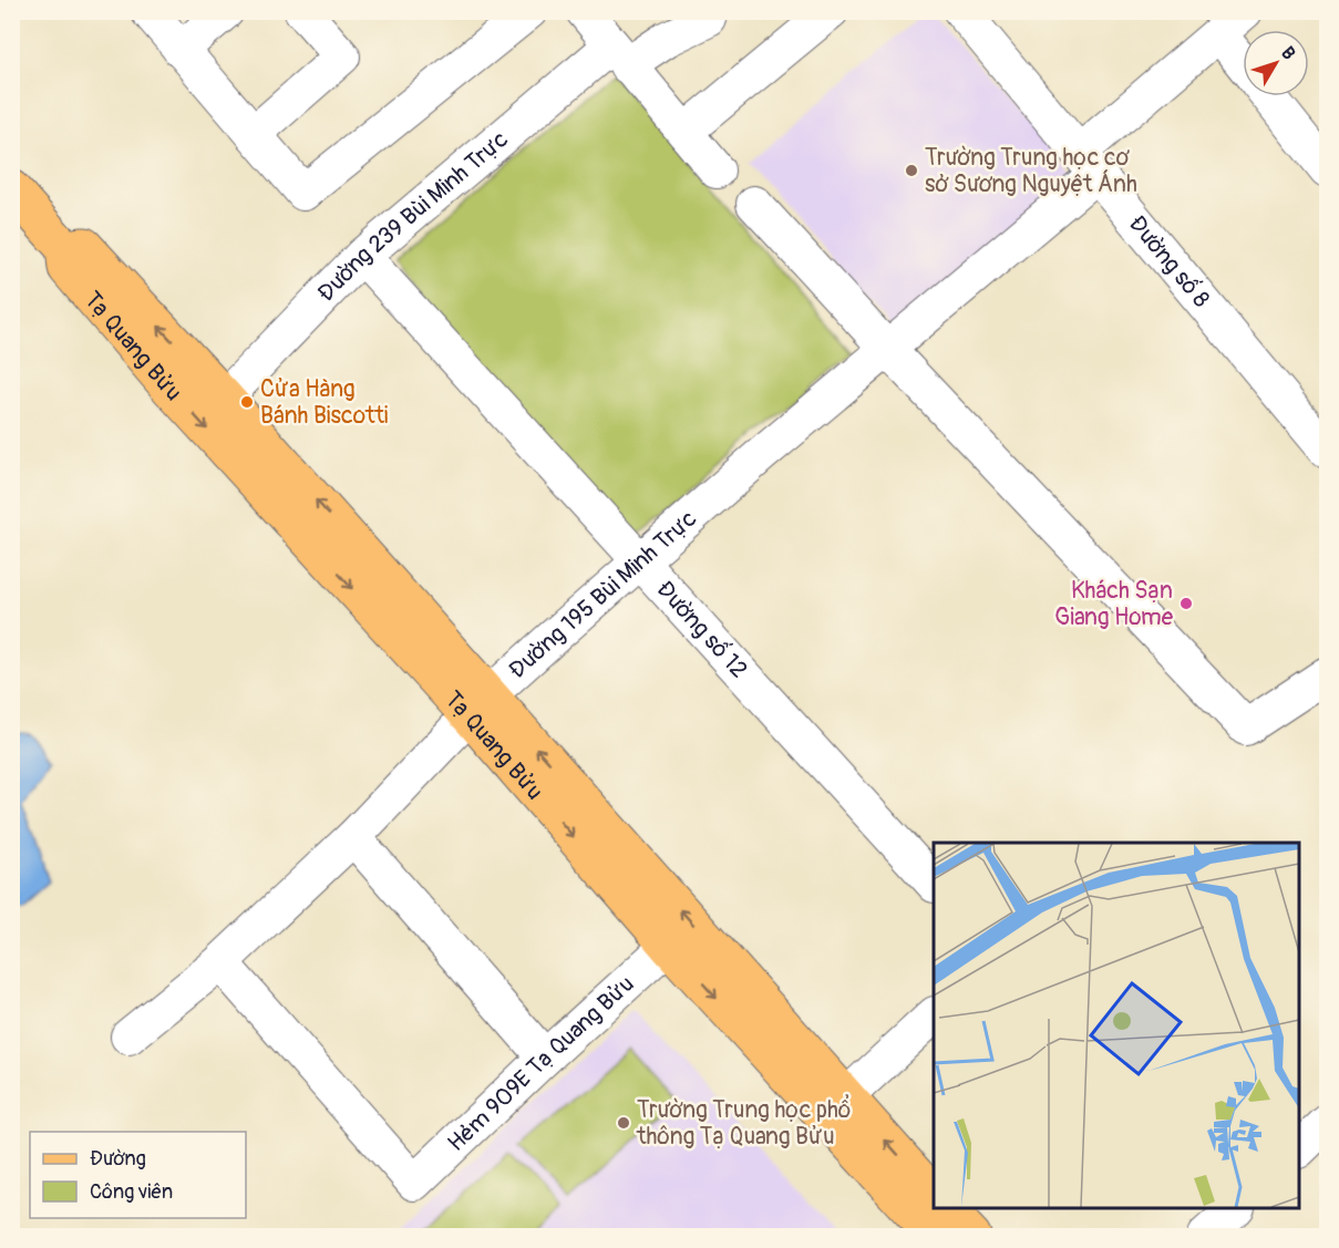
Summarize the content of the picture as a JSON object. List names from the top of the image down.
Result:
{
  "streets": {
    "main road": ["Tạ Quang Bửu"],
    "street": [
      "Đường 239 Bùi Minh Trực",
      "Đường số 8",
      "Đường 195 Bùi Minh Trực",
      "Đường số 12",
      "Hẻm 909E Tạ Quang Bửu"
    ]
  },
  "crossings": [
    ["Đường 239 Bùi Minh Trực", "Tạ Quang Bửu"],
    ["Đường 239 Bùi Minh Trực", "Đường số 12"],
    ["Đường số 8", "Đường 195 Bùi Minh Trực"],
    ["Tạ Quang Bửu", "Đường 195 Bùi Minh Trực"],
    ["Tạ Quang Bửu", "Hẻm 909E Tạ Quang Bửu"],
    ["Đường 195 Bùi Minh Trực", "Đường số 12"],
    ["Đường 195 Bùi Minh Trực", "Hẻm 909E Tạ Quang Bửu"]
  ],
  "places": [
    "Trường Trung học cơ sở Sương Nguyệt Ánh",
    "Cửa Hàng Bánh Biscotti",
    "Khách Sạn Giang Home",
    "Trường Trung học phổ thông Tạ Quang Bửu"
  ],
  "legend": ["Đường", "Công viên"],
  "north": "top right"
}
